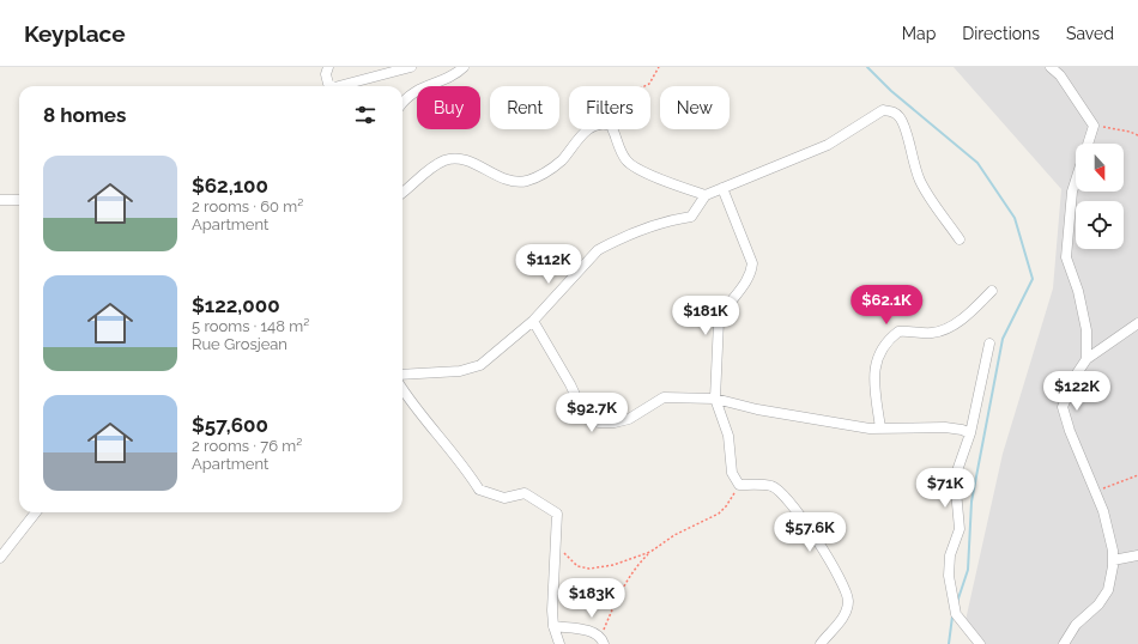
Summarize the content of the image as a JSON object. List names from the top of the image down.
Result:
{
  "north": "bottom",
  "page": {
    "header": "Keyplace",
    "nav": ["Map", "Directions", "Saved"],
    "chip": [
      "Buy",
      "Rent",
      "Filters",
      "New"
    ],
    "heading": "8 homes",
    "list": [
      {
        "name": "$62,100",
        "note": "2 rooms · 60 m² · Apartment"
      },
      {
        "name": "$122,000",
        "note": "5 rooms · 148 m² · Rue Grosjean"
      },
      {
        "name": "$57,600",
        "note": "2 rooms · 76 m² · Apartment"
      }
    ],
    "price": [
      "$112K",
      "$62.1K",
      "$181K",
      "$122K",
      "$92.7K",
      "$71K",
      "$57.6K",
      "$183K"
    ]
  }
}
